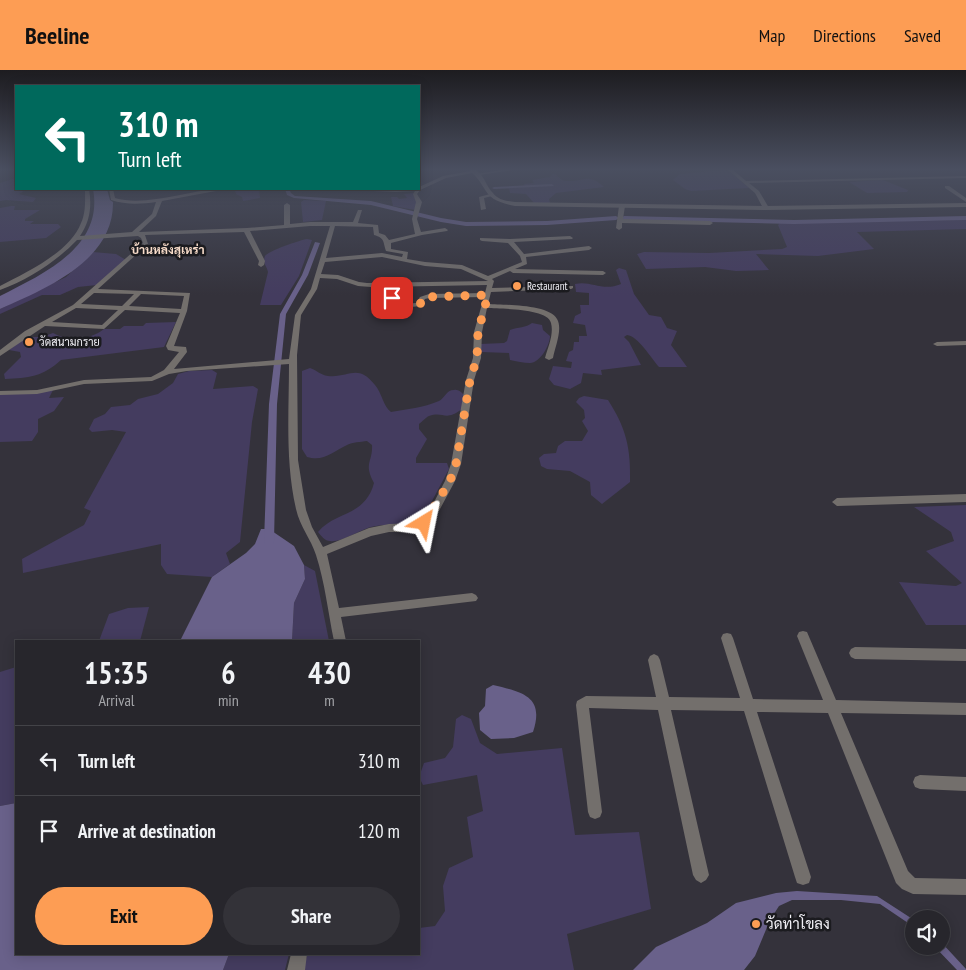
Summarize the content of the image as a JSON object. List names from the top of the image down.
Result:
{
  "districts": ["บ้านหลังสุเหร่า"],
  "places": ["Restaurant", "วัดสนามกราย", "วัดท่าโขลง"],
  "page": {
    "header": "Beeline",
    "nav": ["Map", "Directions", "Saved"],
    "turn": ["310 m", "Turn left"],
    "eta": [
      "15:35",
      "Arrival",
      "6",
      "min",
      "430",
      "m"
    ],
    "list": [
      {
        "name": "Turn left",
        "value": "310 m"
      },
      {
        "name": "Arrive at destination",
        "value": "120 m"
      }
    ],
    "buttons": ["Exit", "Share"]
  }
}
